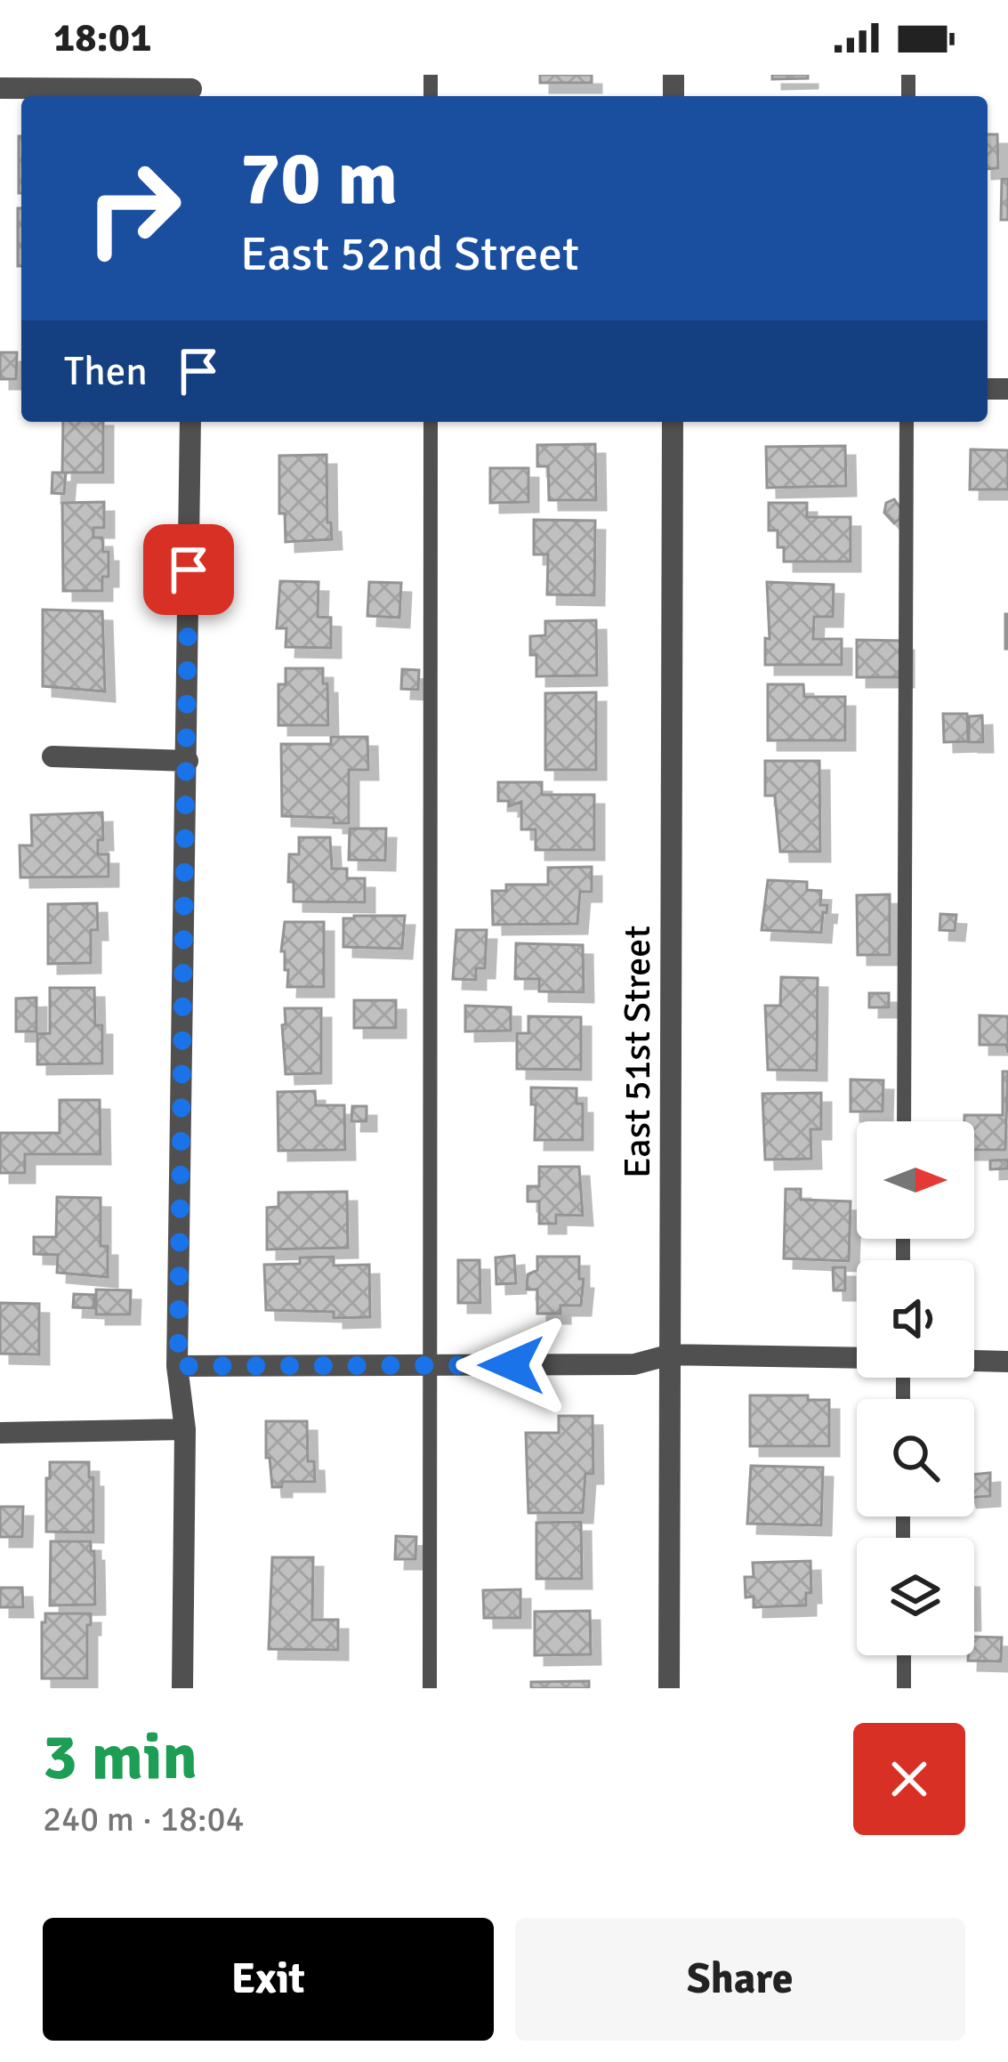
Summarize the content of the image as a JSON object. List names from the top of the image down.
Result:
{
  "streets": {
    "street": ["East 51st Street"]
  },
  "north": "right",
  "page": {
    "status": "18:01",
    "turn": ["70 m", "East 52nd Street"],
    "then": "Then",
    "heading": ["3 min", "240 m · 18:04"],
    "buttons": ["Exit", "Share"]
  }
}
